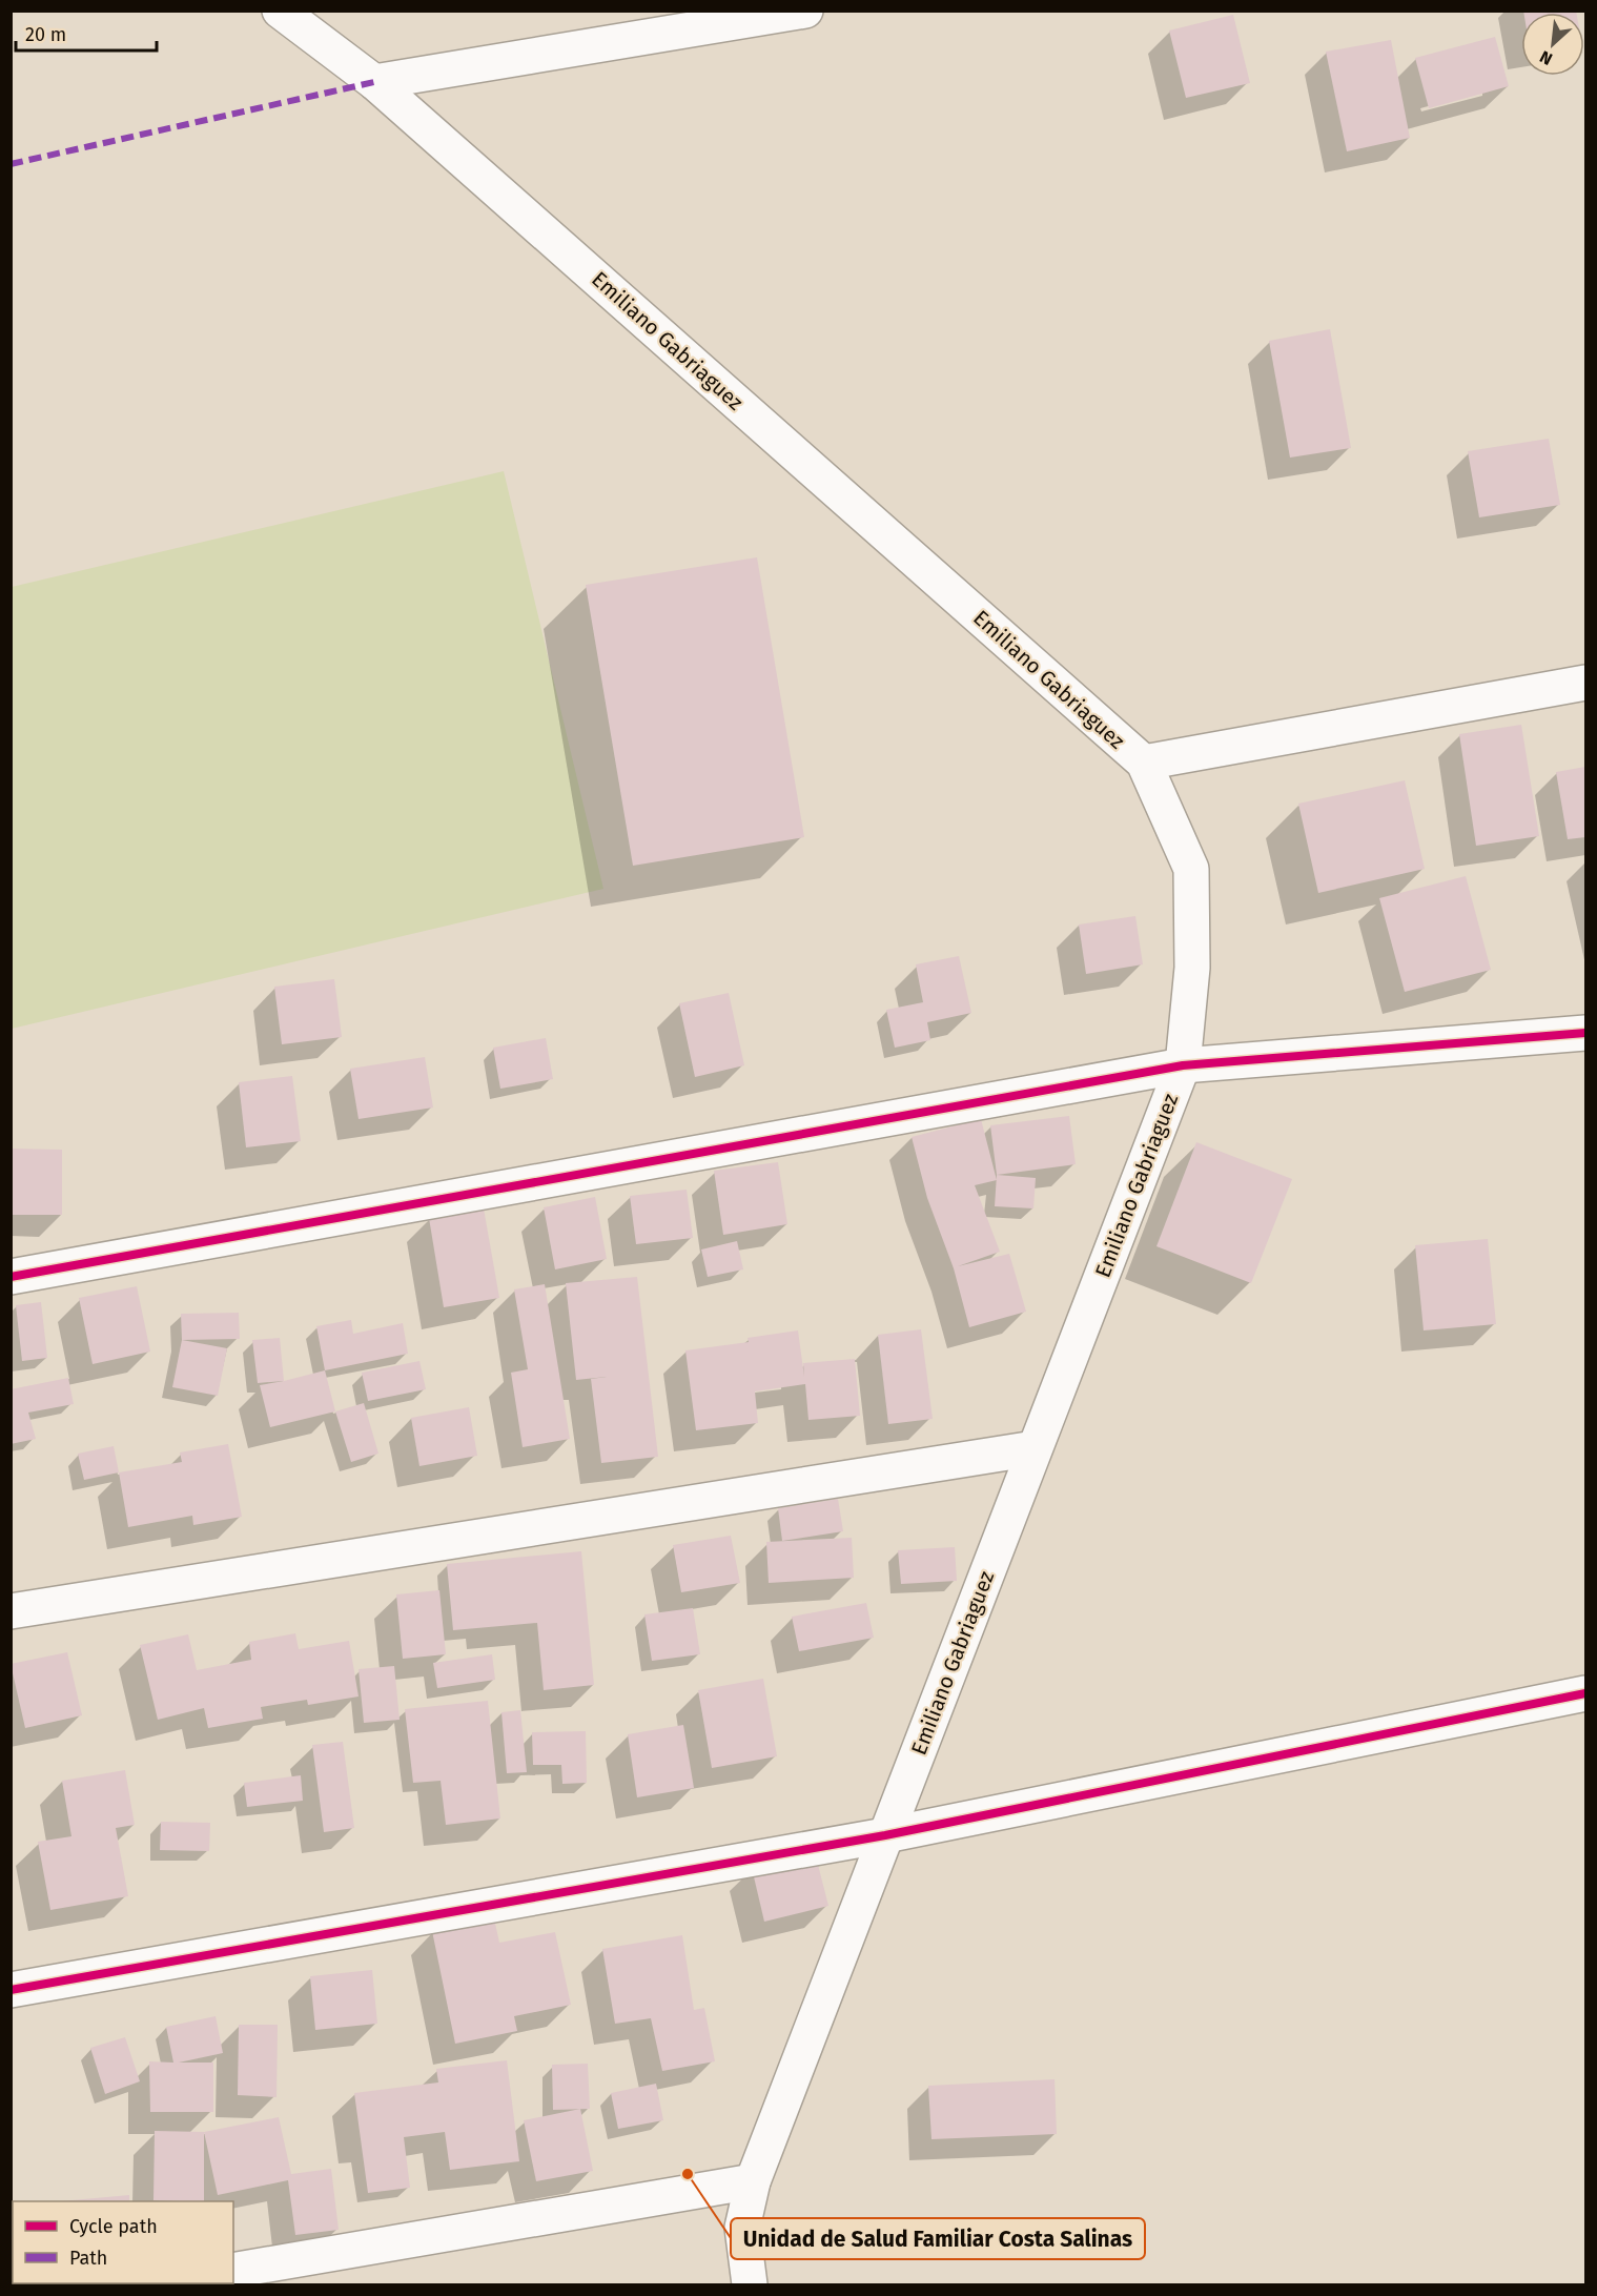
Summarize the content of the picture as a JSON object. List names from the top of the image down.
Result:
{
  "streets": {
    "street": ["Emiliano Gabriaguez"]
  },
  "places": ["Unidad de Salud Familiar Costa Salinas"],
  "legend": ["Cycle path", "Path"],
  "scale_bar": "20 m",
  "north": "bottom left"
}
